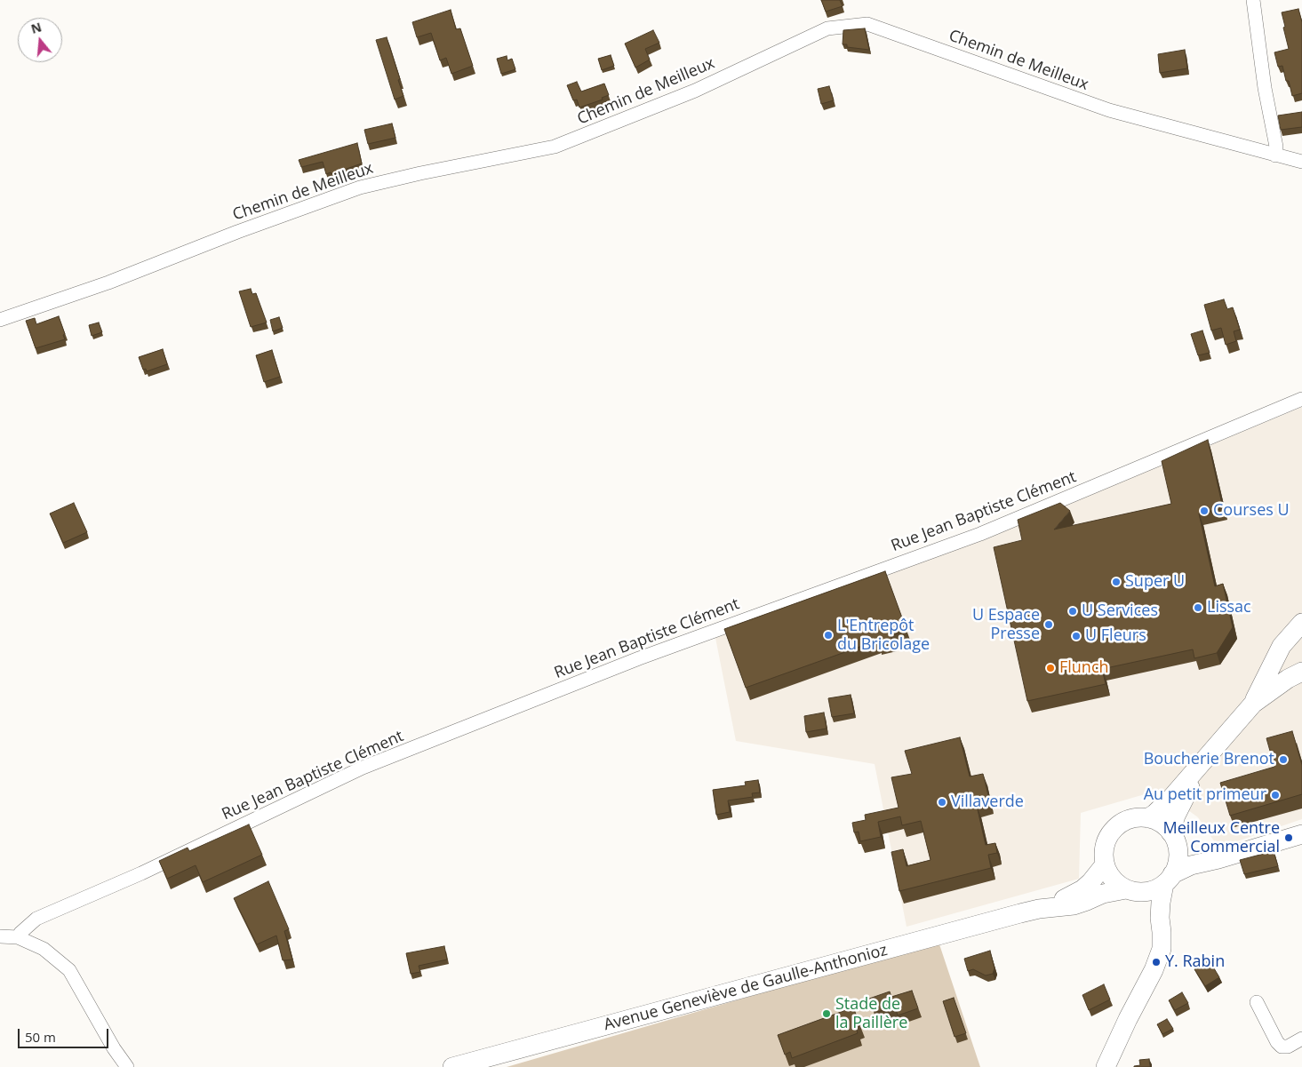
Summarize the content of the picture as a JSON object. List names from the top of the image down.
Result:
{
  "streets": {
    "main road": ["Avenue Geneviève de Gaulle-Anthonioz"],
    "street": ["Chemin de Meilleux", "Rue Jean Baptiste Clément"]
  },
  "places": [
    "Courses U",
    "Super U",
    "Lissac",
    "U Services",
    "U Espace Presse",
    "L'Entrepôt du Bricolage",
    "U Fleurs",
    "Flunch",
    "Boucherie Brenot",
    "Au petit primeur",
    "Villaverde",
    "Meilleux Centre Commercial",
    "Y. Rabin",
    "Stade de la Paillère"
  ],
  "scale_bar": "50 m",
  "north": "top"
}
